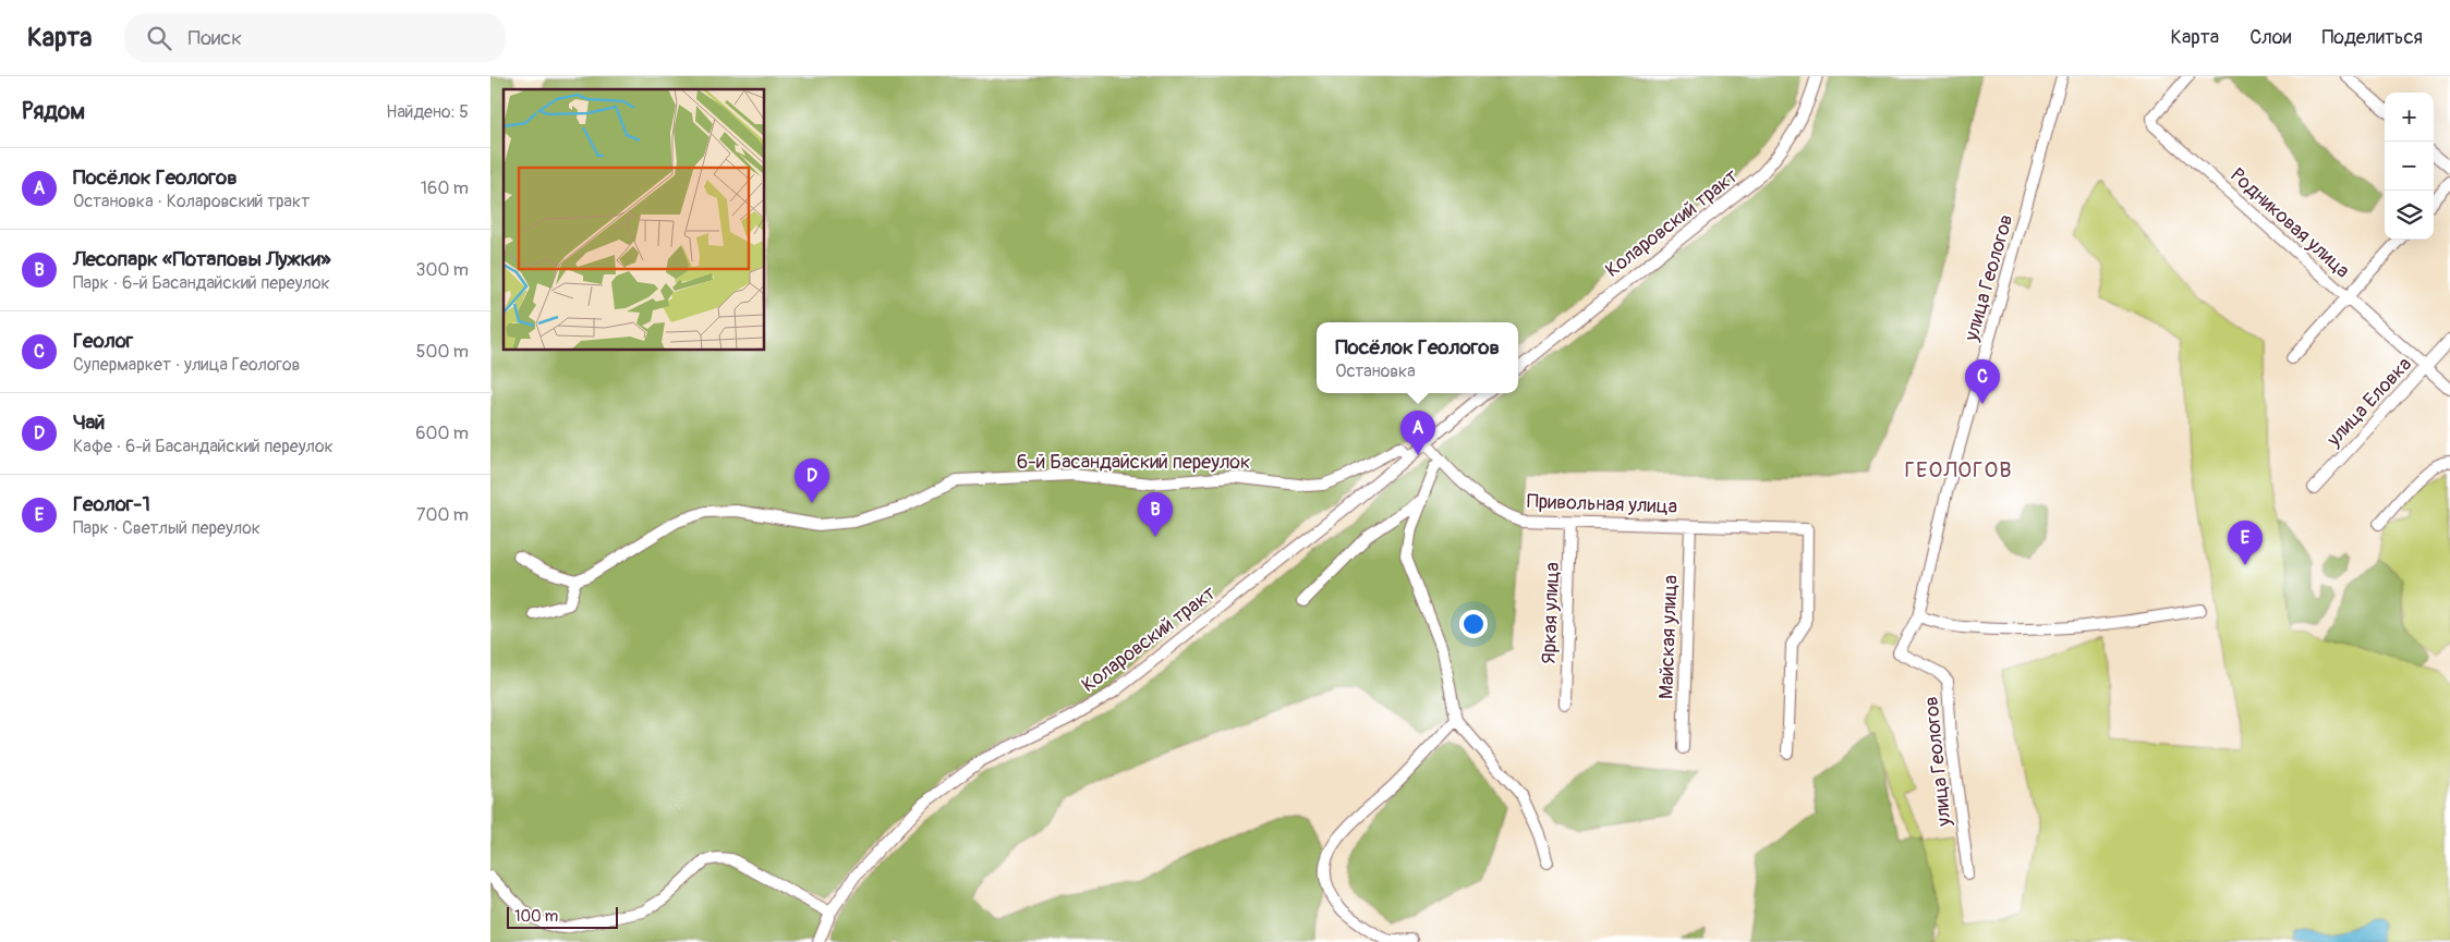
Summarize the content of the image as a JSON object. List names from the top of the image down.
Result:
{
  "streets": {
    "street": [
      "Коларовский тракт",
      "Родниковая улица",
      "улица Геологов",
      "улица Еловка",
      "6-й Басандайский переулок",
      "Привольная улица",
      "Яркая улица",
      "Майская улица"
    ]
  },
  "crossings": [
    ["Коларовский тракт", "6-й Басандайский переулок"],
    ["Коларовский тракт", "Привольная улица"],
    ["Родниковая улица", "улица Еловка"],
    ["Привольная улица", "Яркая улица"],
    ["Привольная улица", "Майская улица"]
  ],
  "districts": ["ГЕОЛОГОВ"],
  "scale_bar": "100 m",
  "page": {
    "header": "Карта",
    "search": "Поиск",
    "nav": ["Карта", "Слои", "Поделиться"],
    "heading": ["Рядом", "Найдено: 5"],
    "map_buttons": ["+", "−"],
    "list": [
      {
        "mark": "A",
        "name": "Посёлок Геологов",
        "note": "Остановка · Коларовский тракт",
        "value": "160 m"
      },
      {
        "mark": "B",
        "name": "Лесопарк «Потаповы Лужки»",
        "note": "Парк · 6-й Басандайский переулок",
        "value": "300 m"
      },
      {
        "mark": "C",
        "name": "Геолог",
        "note": "Супермаркет · улица Геологов",
        "value": "500 m"
      },
      {
        "mark": "D",
        "name": "Чай",
        "note": "Кафе · 6-й Басандайский переулок",
        "value": "600 m"
      },
      {
        "mark": "E",
        "name": "Геолог-1",
        "note": "Парк · Светлый переулок",
        "value": "700 m"
      }
    ],
    "popup": ["Посёлок Геологов", "Остановка"],
    "pins": [
      "C",
      "A",
      "D",
      "B",
      "E"
    ],
    "scale": "100 m"
  }
}
